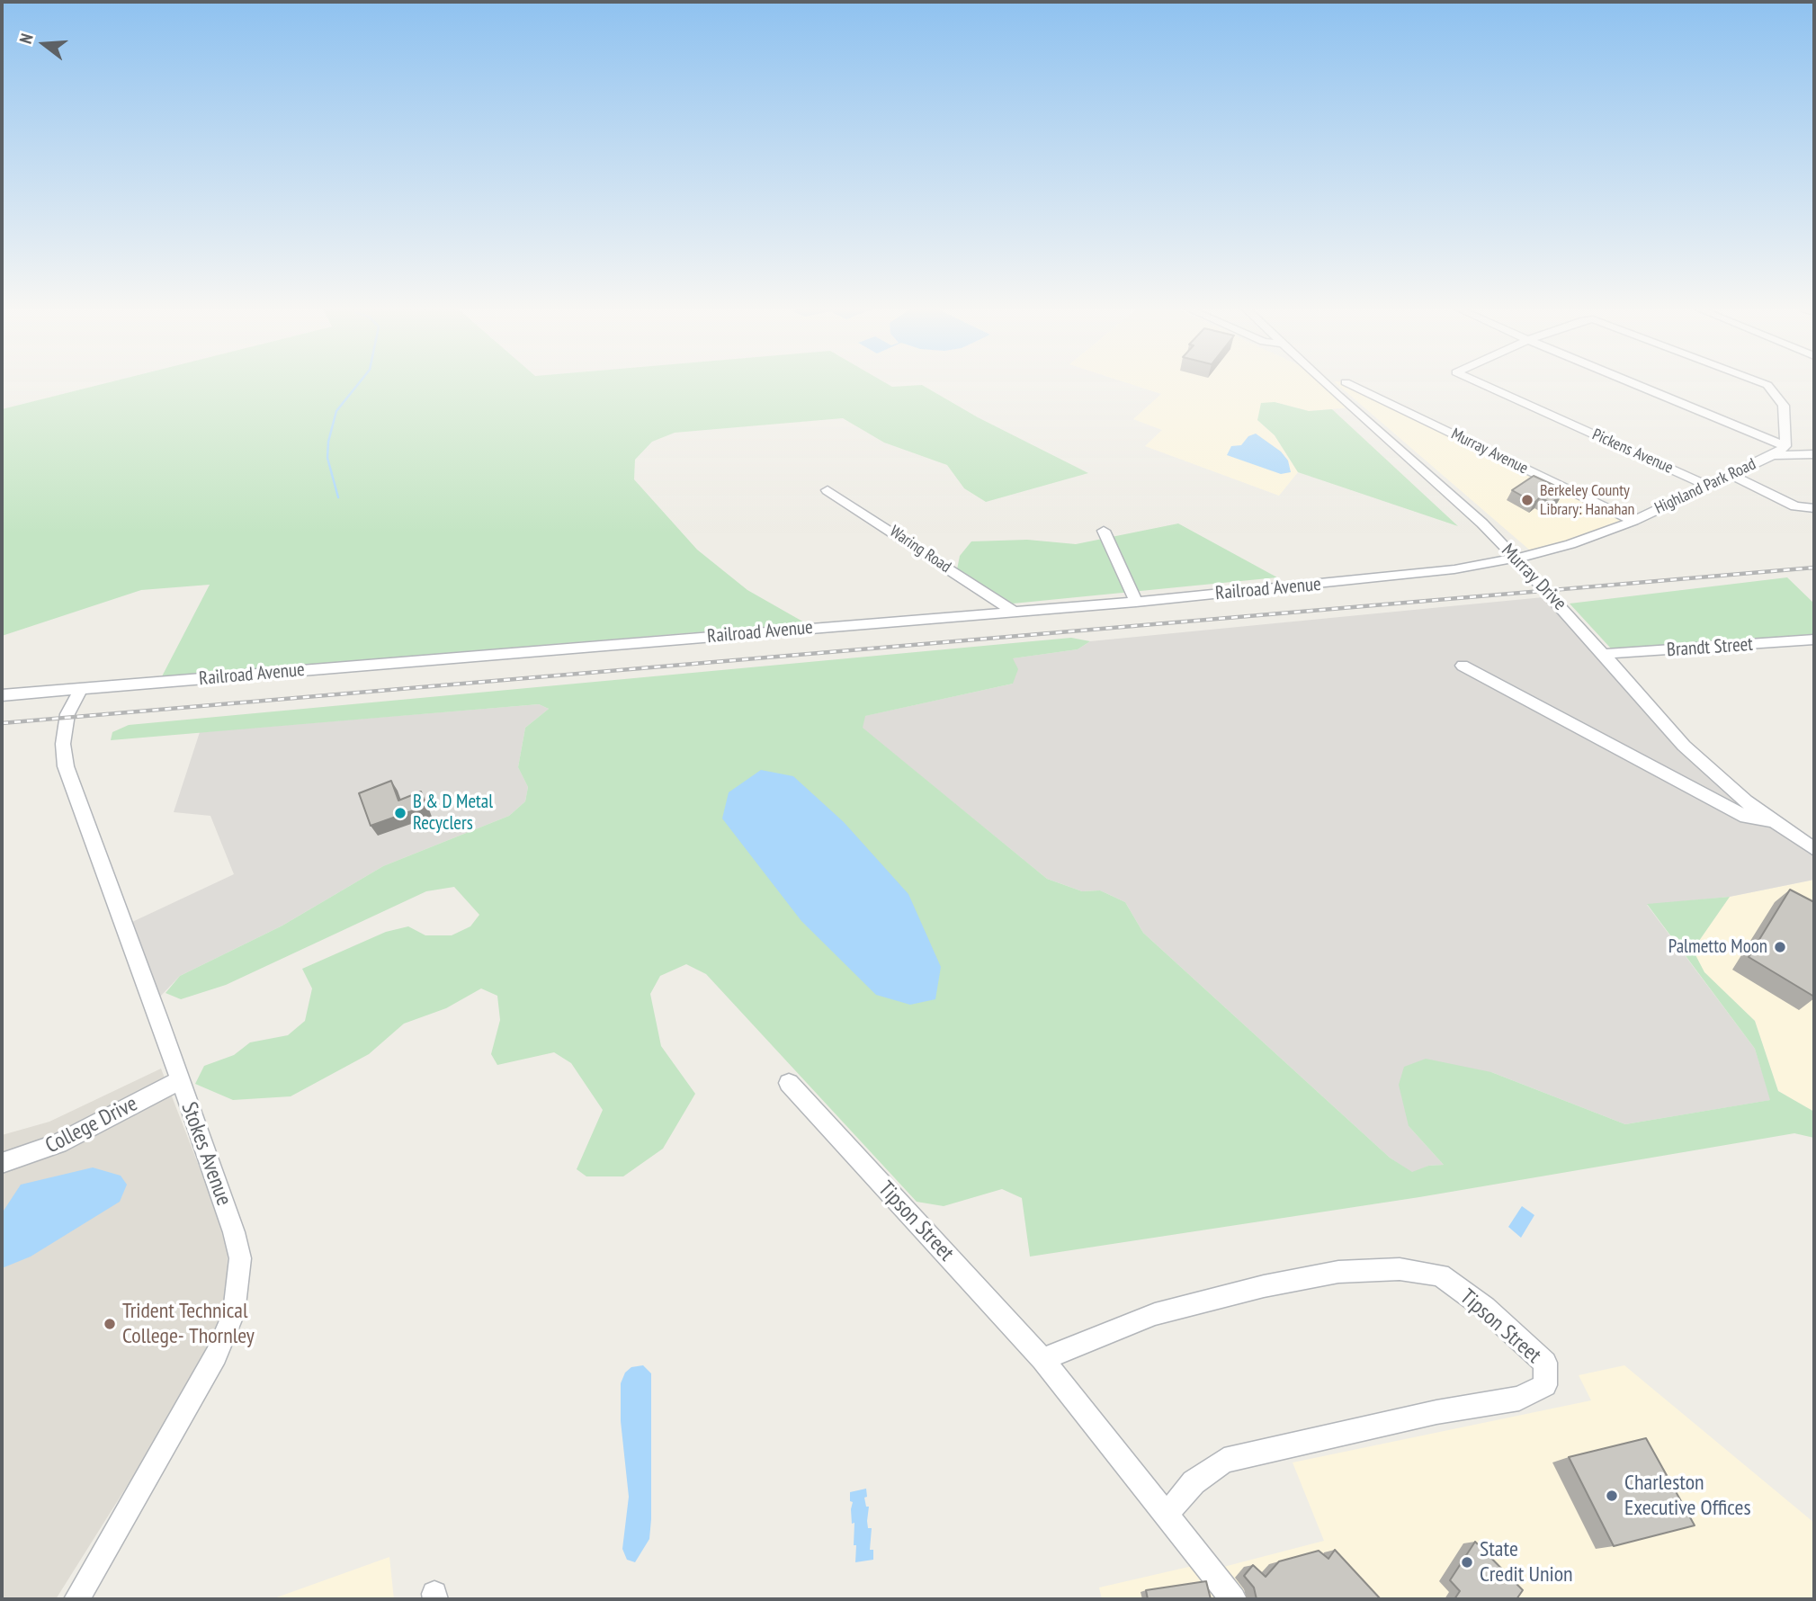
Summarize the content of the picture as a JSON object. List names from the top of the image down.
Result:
{
  "streets": {
    "street": [
      "Murray Avenue",
      "Pickens Avenue",
      "Highland Park Road",
      "Waring Road",
      "Murray Drive",
      "Railroad Avenue",
      "Brandt Street",
      "College Drive",
      "Stokes Avenue",
      "Tipson Street"
    ]
  },
  "crossings": [
    ["Murray Avenue", "Highland Park Road"],
    ["Pickens Avenue", "Highland Park Road"],
    ["Highland Park Road", "Murray Drive"],
    ["Highland Park Road", "Railroad Avenue"],
    ["Waring Road", "Railroad Avenue"],
    ["Murray Drive", "Railroad Avenue"],
    ["Murray Drive", "Brandt Street"],
    ["Railroad Avenue", "Stokes Avenue"],
    ["College Drive", "Stokes Avenue"]
  ],
  "places": [
    "Berkeley County Library: Hanahan",
    "B & D Metal Recyclers",
    "Palmetto Moon",
    "Trident Technical College- Thornley",
    "Charleston Executive Offices",
    "State Credit Union"
  ],
  "north": "left"
}
